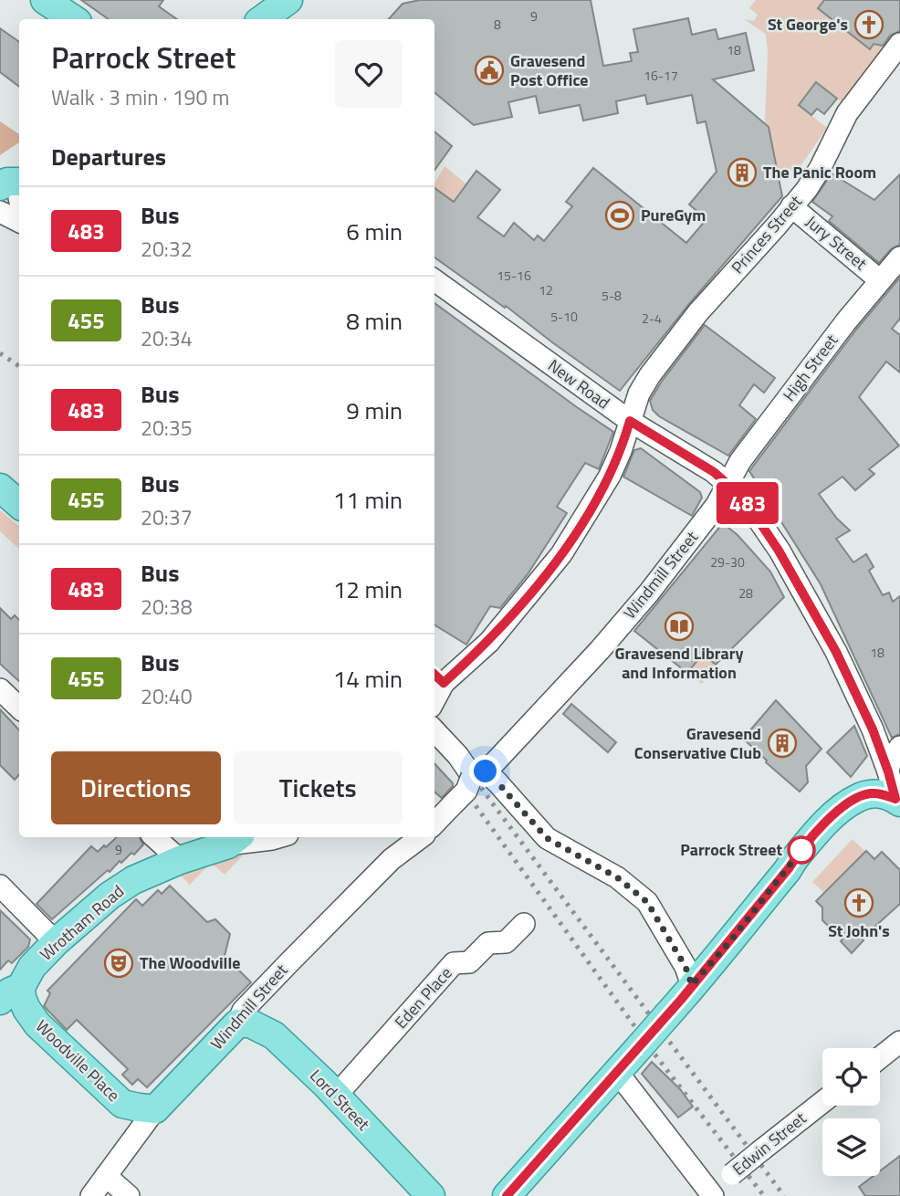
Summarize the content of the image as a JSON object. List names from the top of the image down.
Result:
{
  "streets": {
    "main road": [
      "Windmill Street",
      "Wrotham Road",
      "Woodville Place",
      "Lord Street"
    ],
    "street": [
      "Princes Street",
      "Jury Street",
      "High Street",
      "New Road",
      "Eden Place",
      "Edwin Street"
    ]
  },
  "crossings": [
    ["Princes Street", "Jury Street"],
    ["Princes Street", "New Road"],
    ["Jury Street", "High Street"],
    ["High Street", "New Road"],
    ["High Street", "Windmill Street"],
    ["New Road", "Windmill Street"],
    ["Windmill Street", "Woodville Place"],
    ["Windmill Street", "Lord Street"],
    ["Wrotham Road", "Woodville Place"],
    ["Eden Place", "Lord Street"]
  ],
  "places": {
    "church": ["St George's", "St John's"],
    "public building": ["Gravesend Post Office"],
    "building": ["The Panic Room", "Gravesend Conservative Club"],
    "sports": ["PureGym"],
    "library": ["Gravesend Library and Information"],
    "other": ["Parrock Street"],
    "theatre": ["The Woodville"]
  },
  "lines": ["bus line 483"],
  "house_numbers": [
    "9",
    "8",
    "18",
    "16-17",
    "15-16",
    "12",
    "5-8",
    "5-10",
    "2-4",
    "29-30",
    "28",
    "18",
    "9"
  ],
  "page": {
    "on_map": "483",
    "heading": [
      ["Parrock Street", "Walk · 3 min · 190 m"],
      "Departures"
    ],
    "list": [
      {
        "mark": "483",
        "name": "Bus",
        "note": "20:32",
        "value": "6 min"
      },
      {
        "mark": "455",
        "name": "Bus",
        "note": "20:34",
        "value": "8 min"
      },
      {
        "mark": "483",
        "name": "Bus",
        "note": "20:35",
        "value": "9 min"
      },
      {
        "mark": "455",
        "name": "Bus",
        "note": "20:37",
        "value": "11 min"
      },
      {
        "mark": "483",
        "name": "Bus",
        "note": "20:38",
        "value": "12 min"
      },
      {
        "mark": "455",
        "name": "Bus",
        "note": "20:40",
        "value": "14 min"
      }
    ],
    "buttons": ["Directions", "Tickets"]
  }
}
